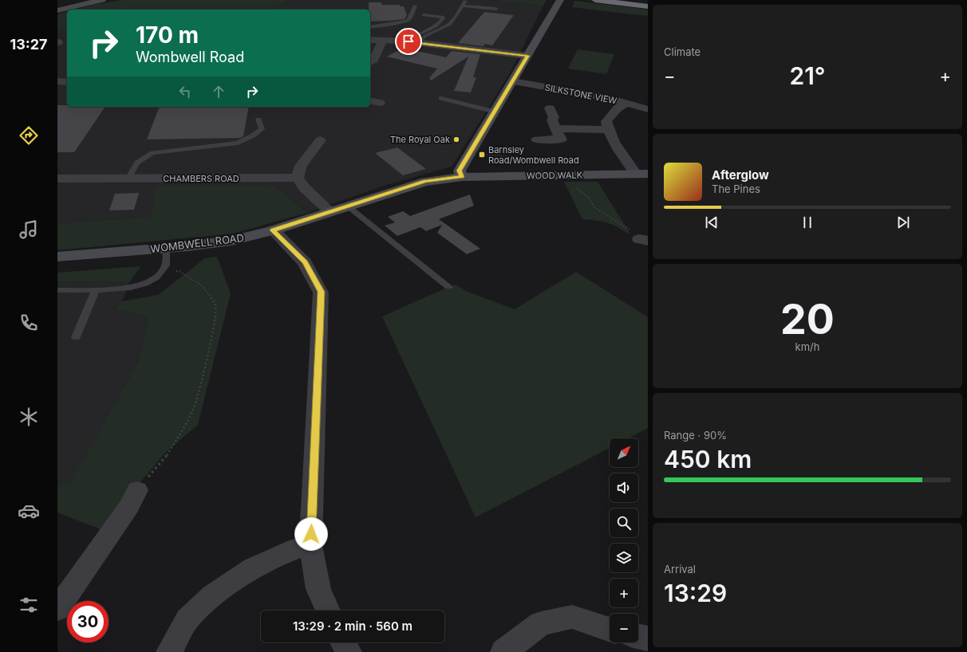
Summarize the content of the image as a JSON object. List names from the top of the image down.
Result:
{
  "streets": {
    "main road": ["WOOD WALK", "WOMBWELL ROAD"],
    "street": ["SILKSTONE VIEW", "CHAMBERS ROAD"]
  },
  "crossings": [
    ["WOOD WALK", "WOMBWELL ROAD"]
  ],
  "places": {
    "other": ["The Royal Oak"],
    "transit": ["Barnsley Road/Wombwell Road"]
  },
  "north": "top right",
  "page": {
    "tabs": "13:27",
    "tile": [
      "Climate",
      ["20", "km/h"],
      ["Range · 90%", "450 km"],
      ["Arrival", "13:29"]
    ],
    "turn": ["170 m", "Wombwell Road"],
    "heat": ["−", "21°", "+"],
    "song": ["Afterglow", "The Pines"],
    "map_buttons": ["+", "−"],
    "limit": "30",
    "trip": "13:29 · 2 min · 560 m"
  }
}
